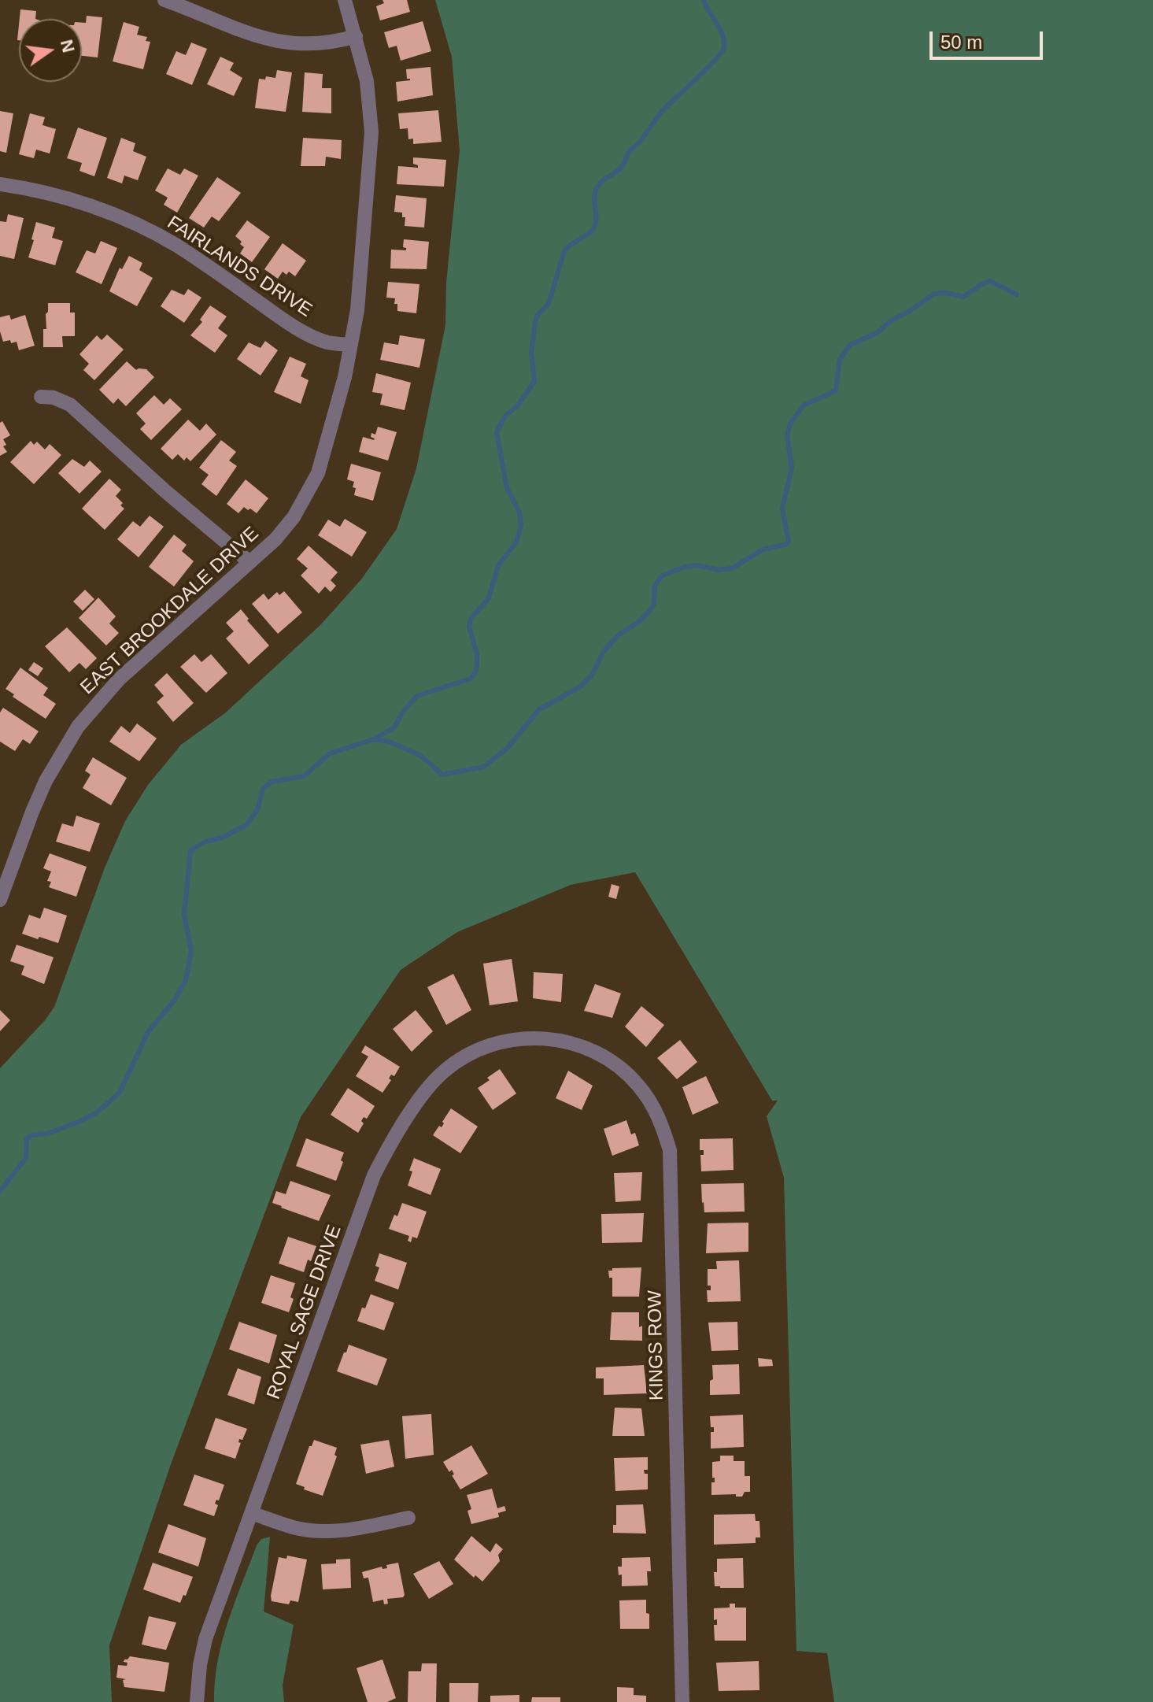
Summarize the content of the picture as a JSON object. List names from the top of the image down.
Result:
{
  "streets": {
    "street": [
      "FAIRLANDS DRIVE",
      "EAST BROOKDALE DRIVE",
      "ROYAL SAGE DRIVE",
      "KINGS ROW"
    ]
  },
  "crossings": [
    ["FAIRLANDS DRIVE", "EAST BROOKDALE DRIVE"],
    ["ROYAL SAGE DRIVE", "KINGS ROW"]
  ],
  "scale_bar": "50 m",
  "north": "right"
}
